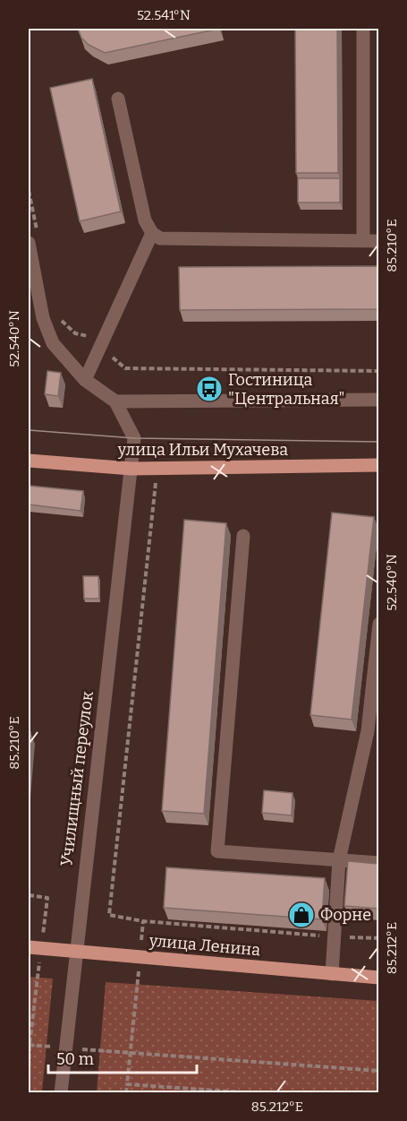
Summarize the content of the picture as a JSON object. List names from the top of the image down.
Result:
{
  "streets": {
    "main road": ["улица Ильи Мухачева", "улица Ленина"],
    "street": ["Училищный переулок"]
  },
  "crossings": [
    ["улица Ильи Мухачева", "Училищный переулок"],
    ["Училищный переулок", "улица Ленина"]
  ],
  "places": {
    "bus stop": ["Гостиница \"Центральная\""],
    "shop": ["Форне"]
  },
  "scale_bar": "50 m",
  "coordinates": [
    "52.541°N",
    "85.210°E",
    "52.540°N",
    "85.212°E"
  ]
}
